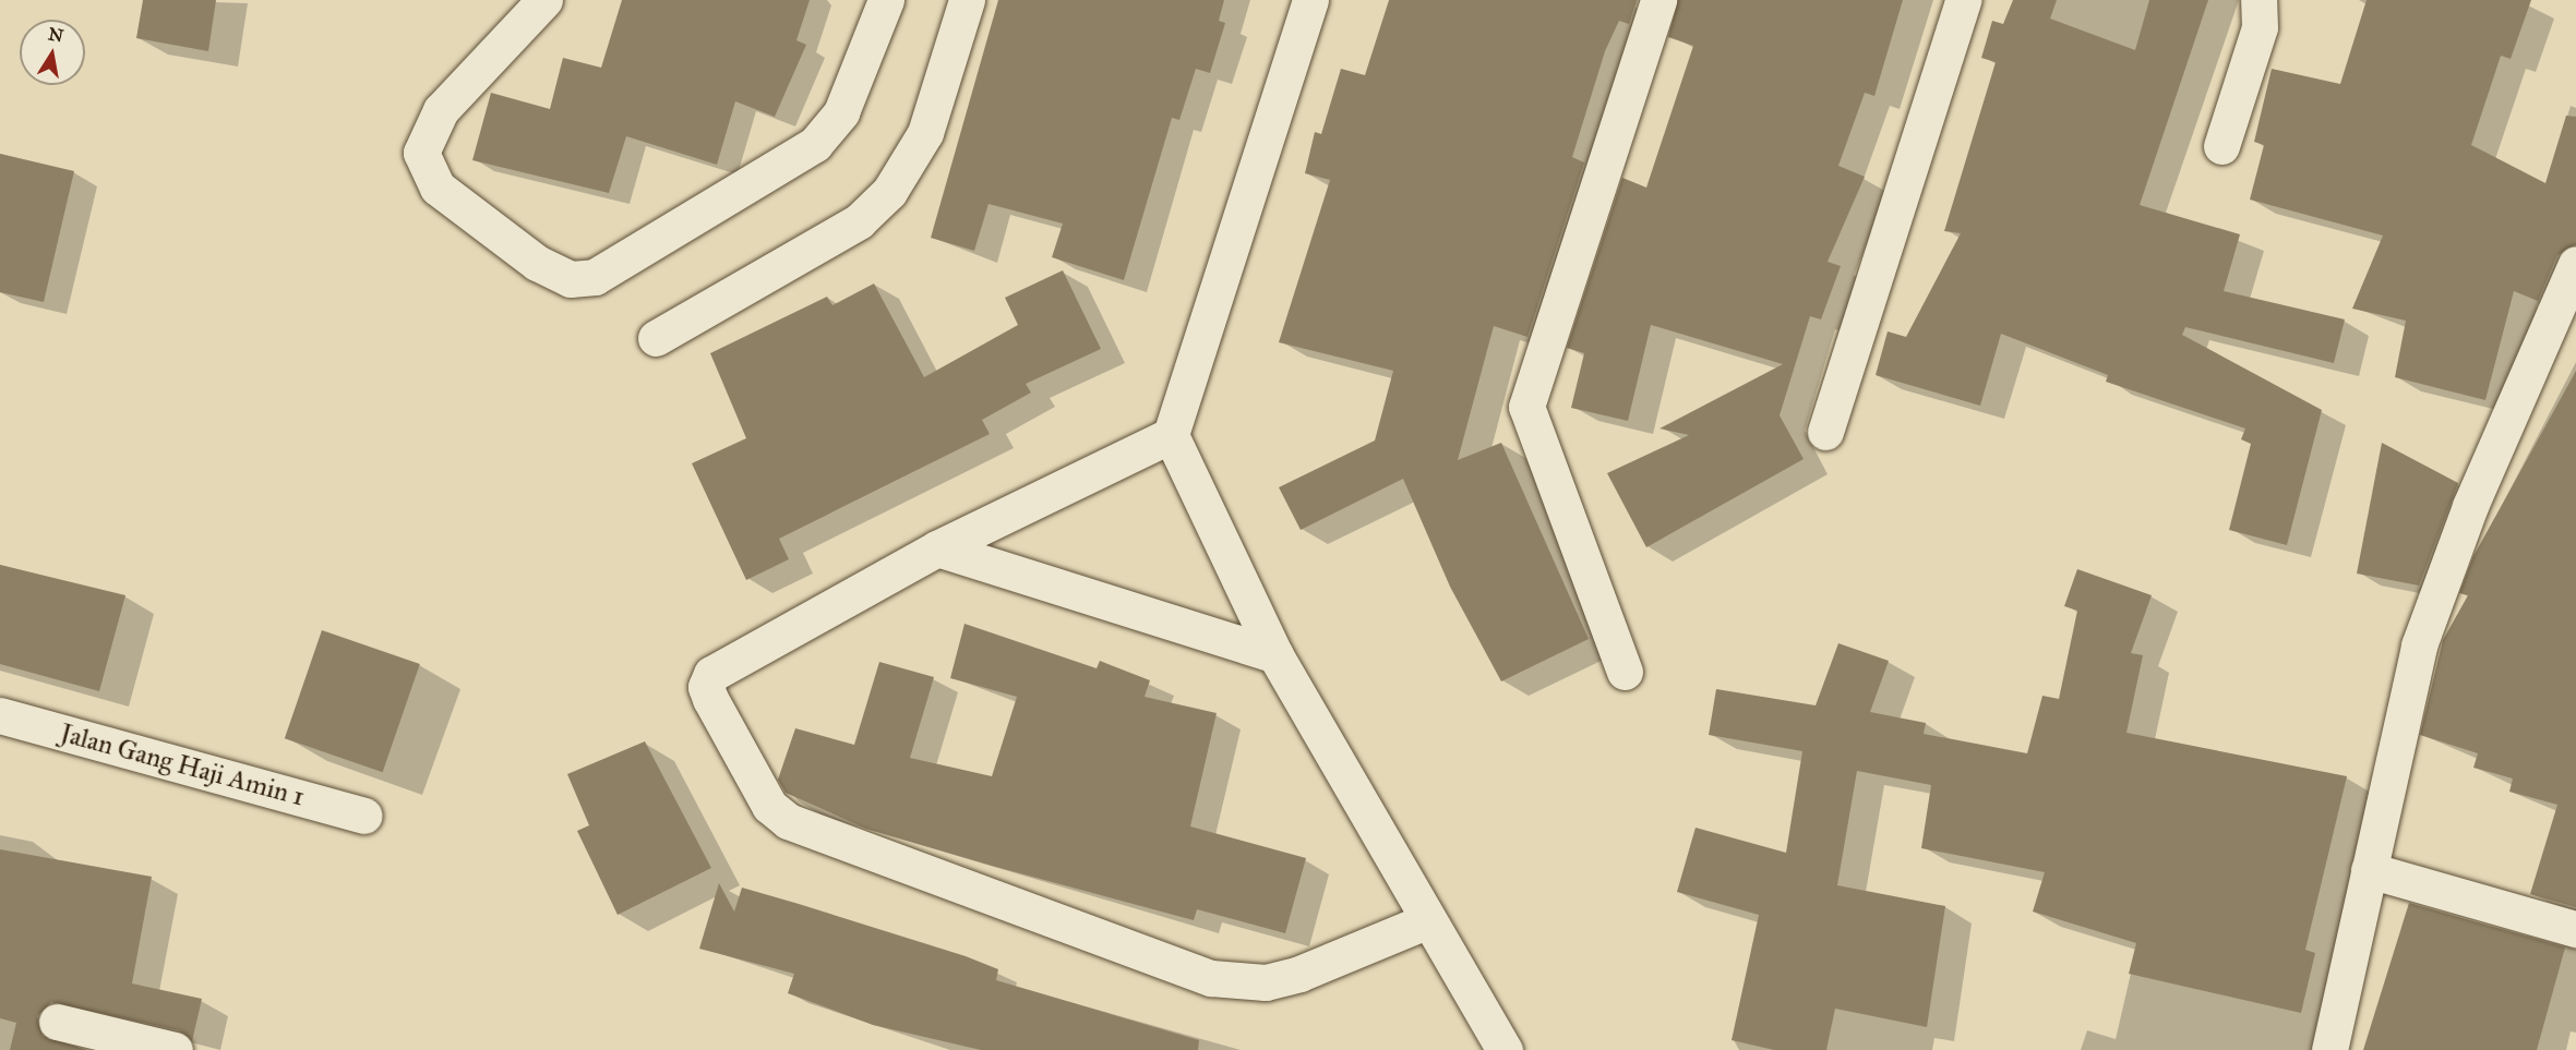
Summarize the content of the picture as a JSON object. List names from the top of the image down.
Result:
{
  "streets": {
    "street": ["Jalan Gang Haji Amin 1"]
  },
  "north": "top"
}
